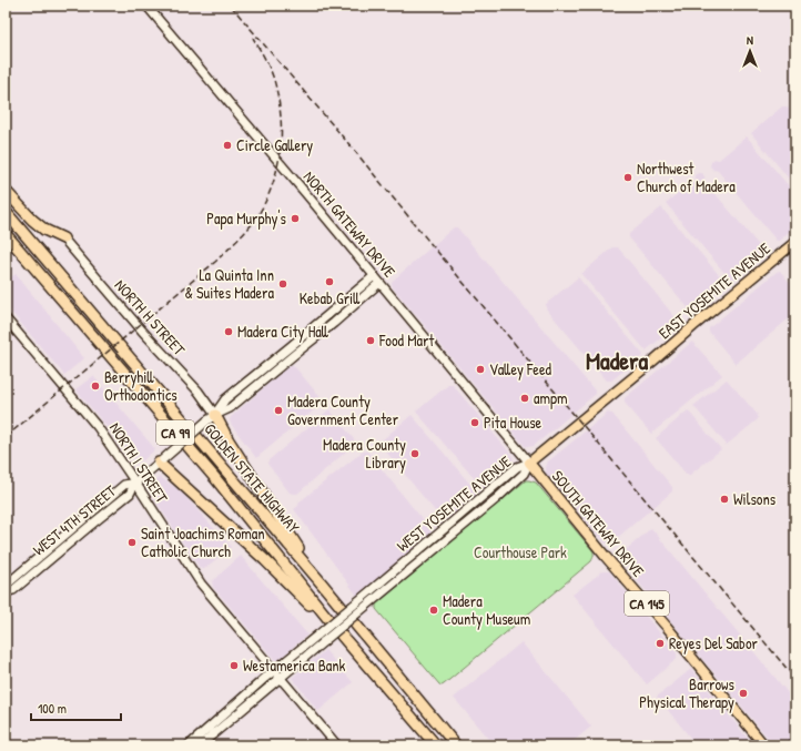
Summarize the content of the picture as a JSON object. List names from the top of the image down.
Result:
{
  "streets": {
    "highway": ["CA 99", "GOLDEN STATE HIGHWAY"],
    "main road": [
      "NORTH GATEWAY DRIVE",
      "EAST YOSEMITE AVENUE",
      "NORTH H STREET",
      "NORTH I STREET",
      "WEST YOSEMITE AVENUE",
      "WEST 4TH STREET",
      "SOUTH GATEWAY DRIVE",
      "CA 145"
    ]
  },
  "crossings": [
    ["NORTH GATEWAY DRIVE", "EAST YOSEMITE AVENUE"],
    ["NORTH GATEWAY DRIVE", "WEST YOSEMITE AVENUE"],
    ["NORTH GATEWAY DRIVE", "WEST 4TH STREET"],
    ["NORTH GATEWAY DRIVE", "SOUTH GATEWAY DRIVE"],
    ["EAST YOSEMITE AVENUE", "WEST YOSEMITE AVENUE"],
    ["EAST YOSEMITE AVENUE", "SOUTH GATEWAY DRIVE"],
    ["NORTH H STREET", "WEST 4TH STREET"],
    ["NORTH I STREET", "WEST YOSEMITE AVENUE"],
    ["NORTH I STREET", "WEST 4TH STREET"],
    ["WEST YOSEMITE AVENUE", "SOUTH GATEWAY DRIVE"]
  ],
  "districts": ["Madera"],
  "parks": ["Courthouse Park"],
  "places": [
    "Circle Gallery",
    "Northwest Church of Madera",
    "Papa Murphy's",
    "Kebab Grill",
    "La Quinta Inn & Suites Madera",
    "Madera City Hall",
    "Food Mart",
    "Valley Feed",
    "Berryhill Orthodontics",
    "ampm",
    "Madera County Government Center",
    "Pita House",
    "Madera County Library",
    "Wilsons",
    "Saint Joachims Roman Catholic Church",
    "Madera County Museum",
    "Reyes Del Sabor",
    "Westamerica Bank",
    "Barrows Physical Therapy"
  ],
  "scale_bar": "100 m",
  "north": "top"
}
